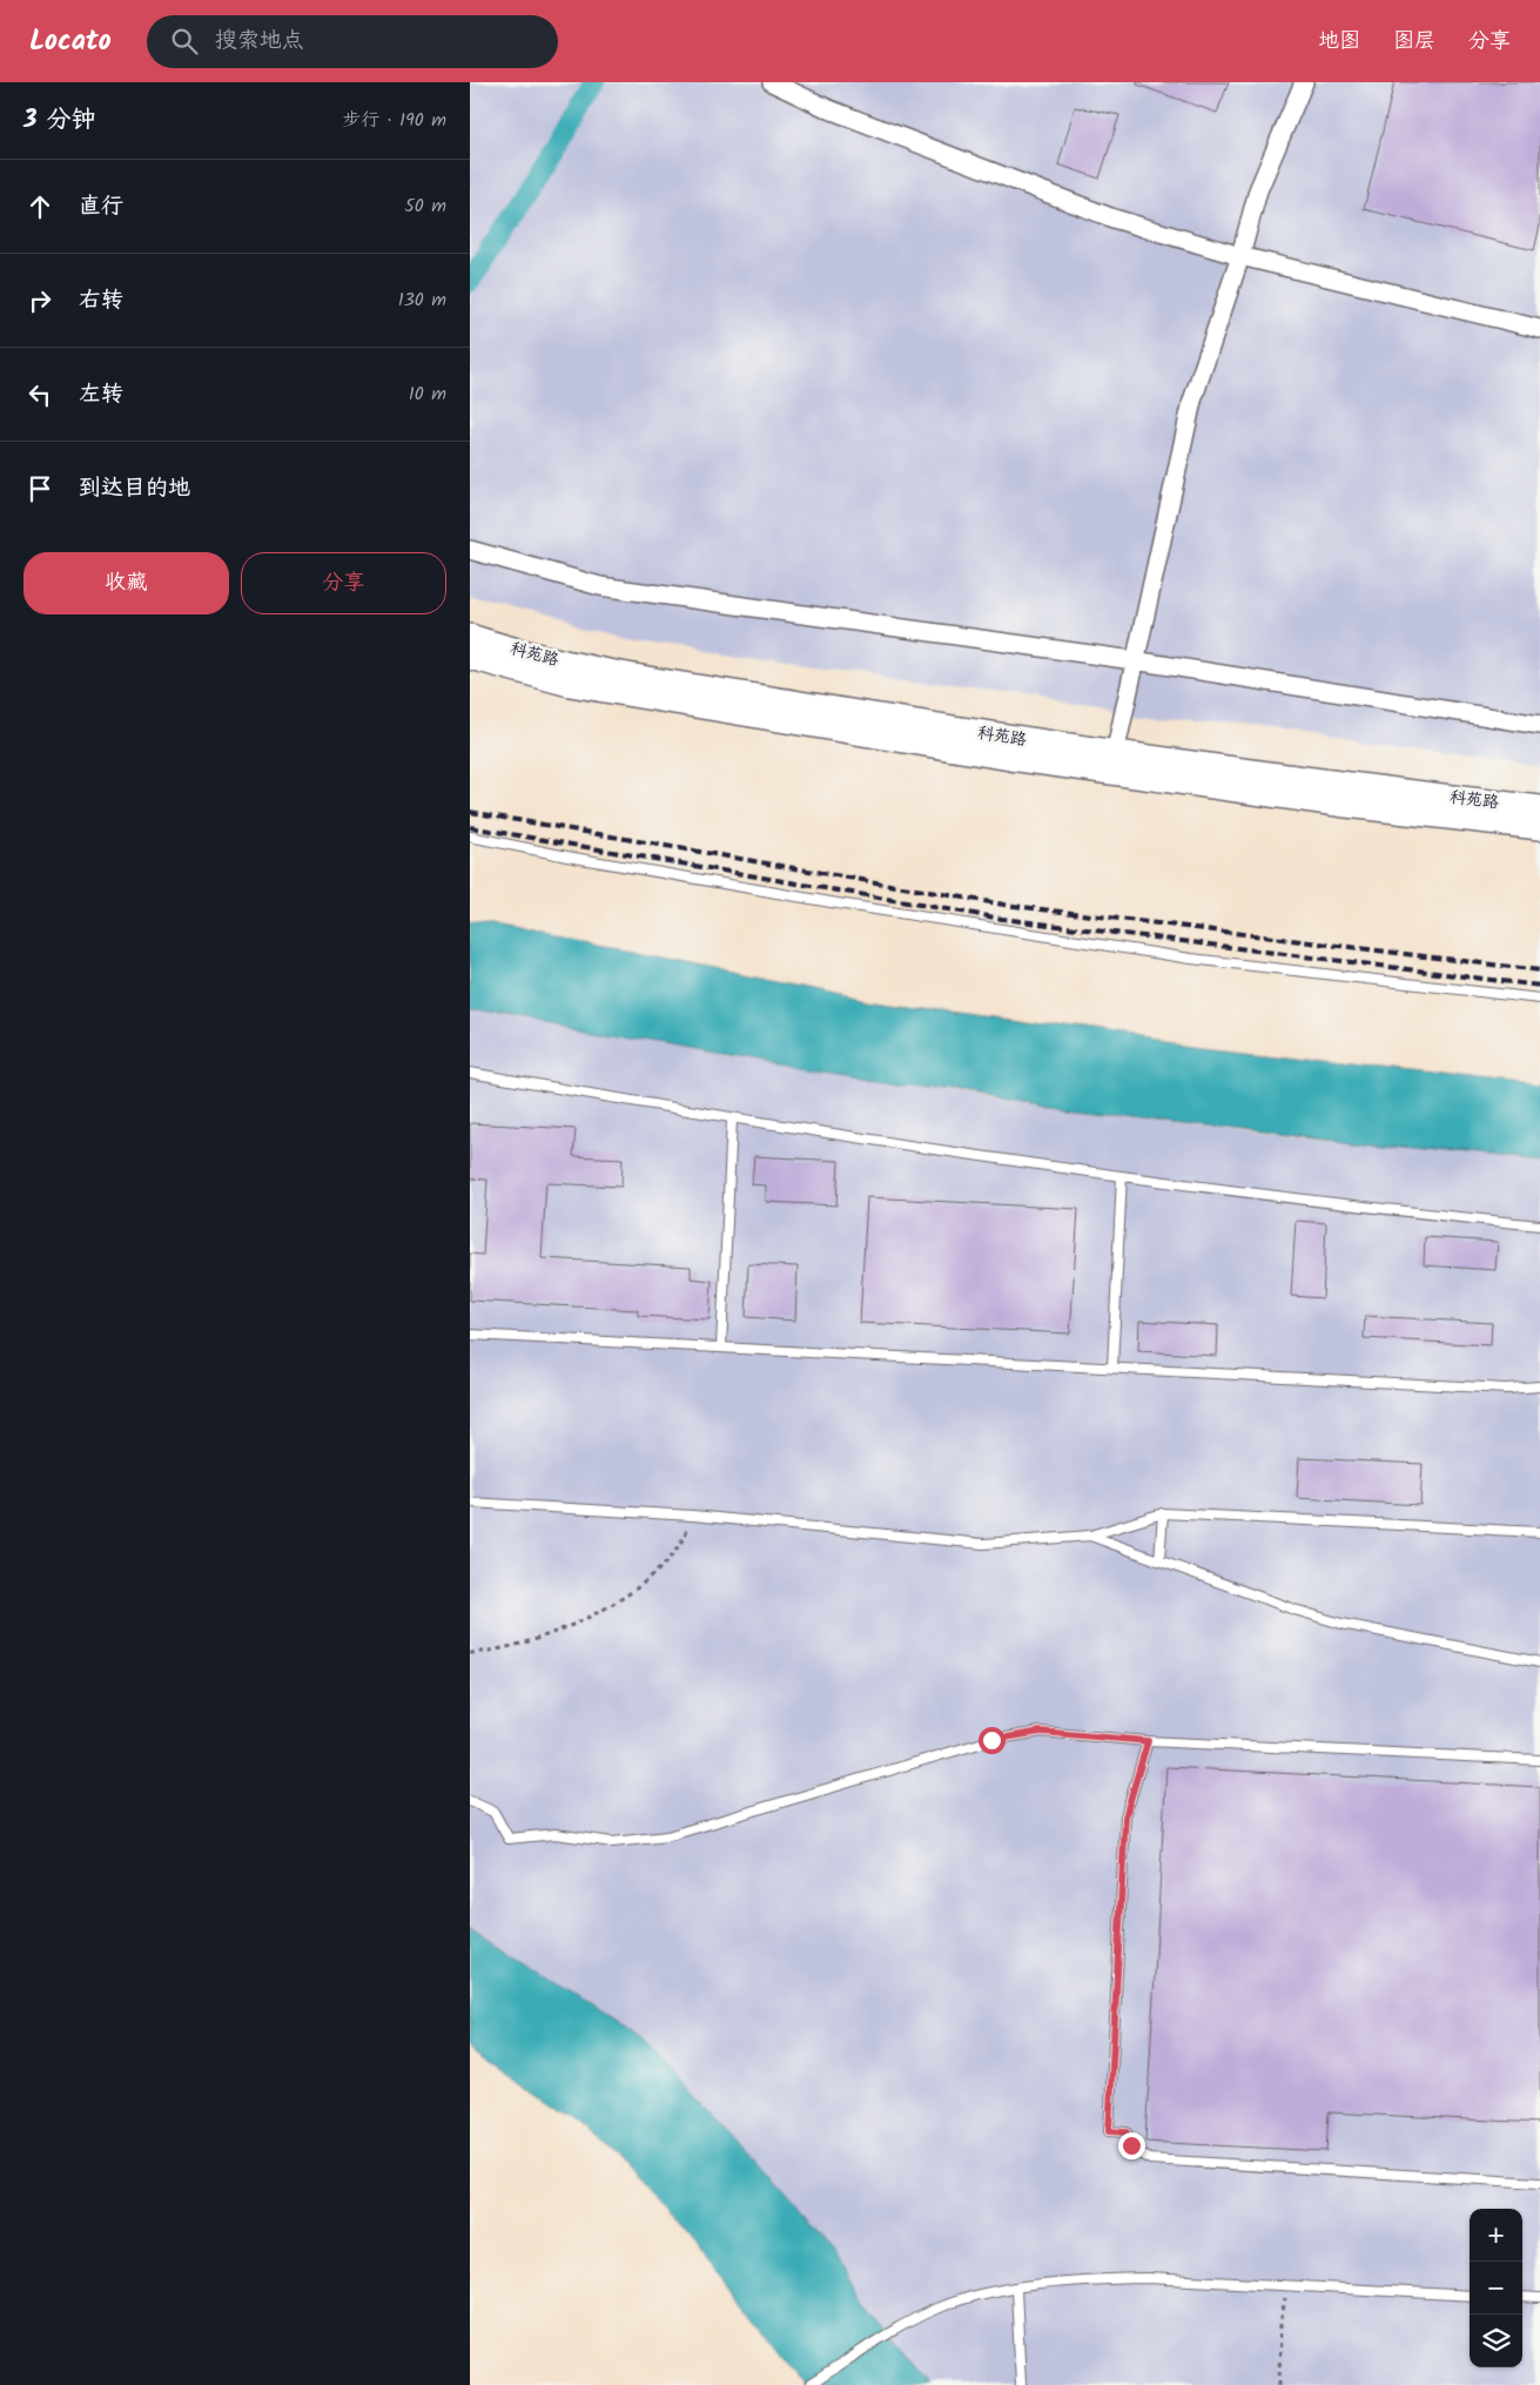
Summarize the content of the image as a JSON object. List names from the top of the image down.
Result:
{
  "streets": {
    "street": ["科苑路"]
  },
  "page": {
    "header": "Locato",
    "search": "搜索地点",
    "nav": ["地图", "图层", "分享"],
    "heading": ["3 分钟", "步行 · 190 m"],
    "list": [
      ["直行", "50 m"],
      ["右转", "130 m"],
      ["左转", "10 m"],
      "到达目的地"
    ],
    "buttons": ["收藏", "分享"],
    "map_buttons": ["+", "−"]
  }
}
